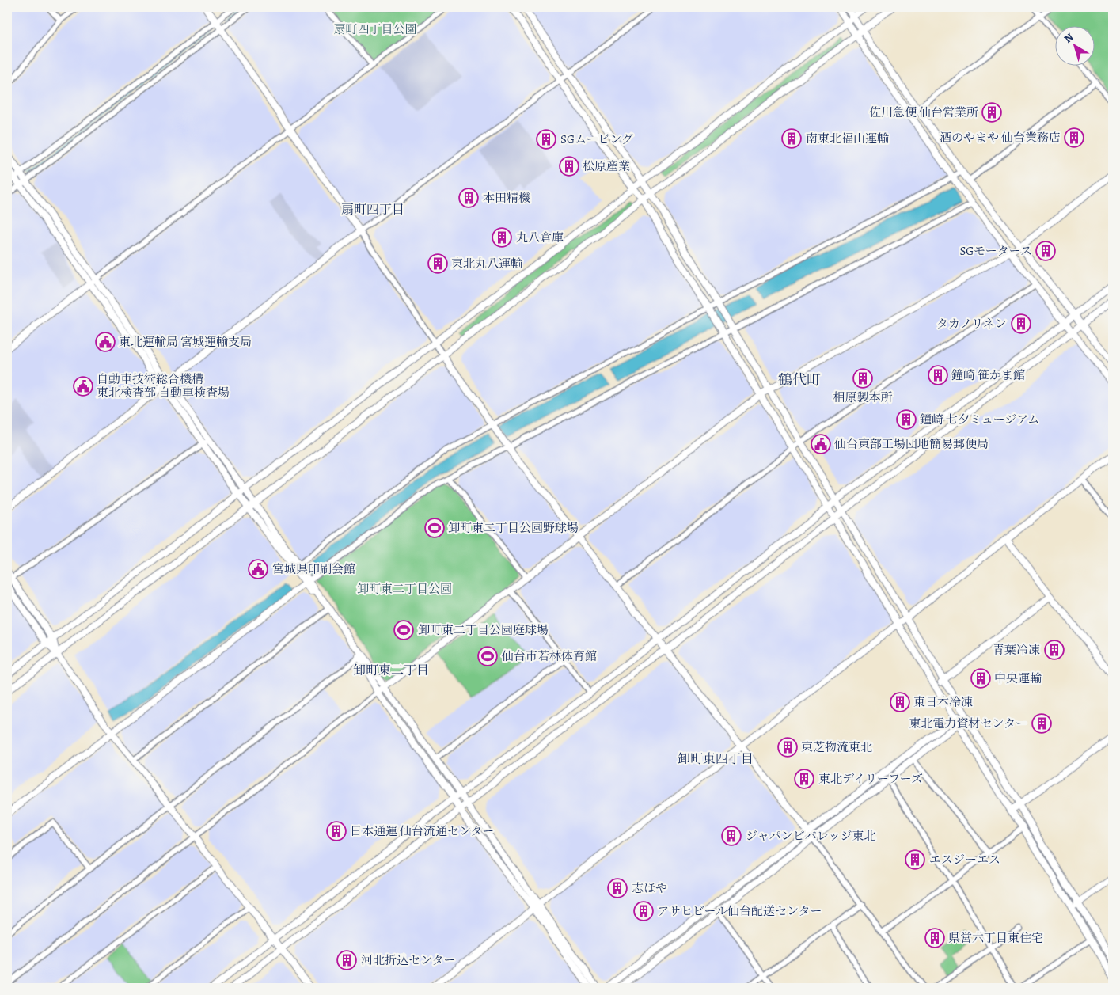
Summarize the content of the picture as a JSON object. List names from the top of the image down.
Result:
{
  "districts": [
    "扇町四丁目",
    "鶴代町",
    "卸町東二丁目",
    "卸町東四丁目"
  ],
  "parks": ["扇町四丁目公園", "卸町東二丁目公園"],
  "places": {
    "building": [
      "佐川急便 仙台営業所",
      "酒のやまや 仙台業務店",
      "南東北福山運輸",
      "SGムービング",
      "松原産業",
      "本田精機",
      "丸八倉庫",
      "SGモータース",
      "東北丸八運輸",
      "タカノリネン",
      "鐘崎 笹かま館",
      "相原製本所",
      "鐘崎 七夕ミュージアム",
      "青葉冷凍",
      "中央運輸",
      "東日本冷凍",
      "東北電力資材センター",
      "東芝物流東北",
      "東北デイリーフーズ",
      "日本通運 仙台流通センター",
      "ジャパンビバレッジ東北",
      "エスジーエス",
      "志ほや",
      "アサヒビール仙台配送センター",
      "県営六丁目東住宅",
      "河北折込センター"
    ],
    "public building": [
      "東北運輸局 宮城運輸支局",
      "自動車技術総合機構 東北検査部 自動車検査場",
      "仙台東部工場団地簡易郵便局",
      "宮城県印刷会館"
    ],
    "sports": ["卸町東二丁目公園野球場", "卸町東二丁目公園庭球場", "仙台市若林体育館"]
  },
  "north": "top left"
}
